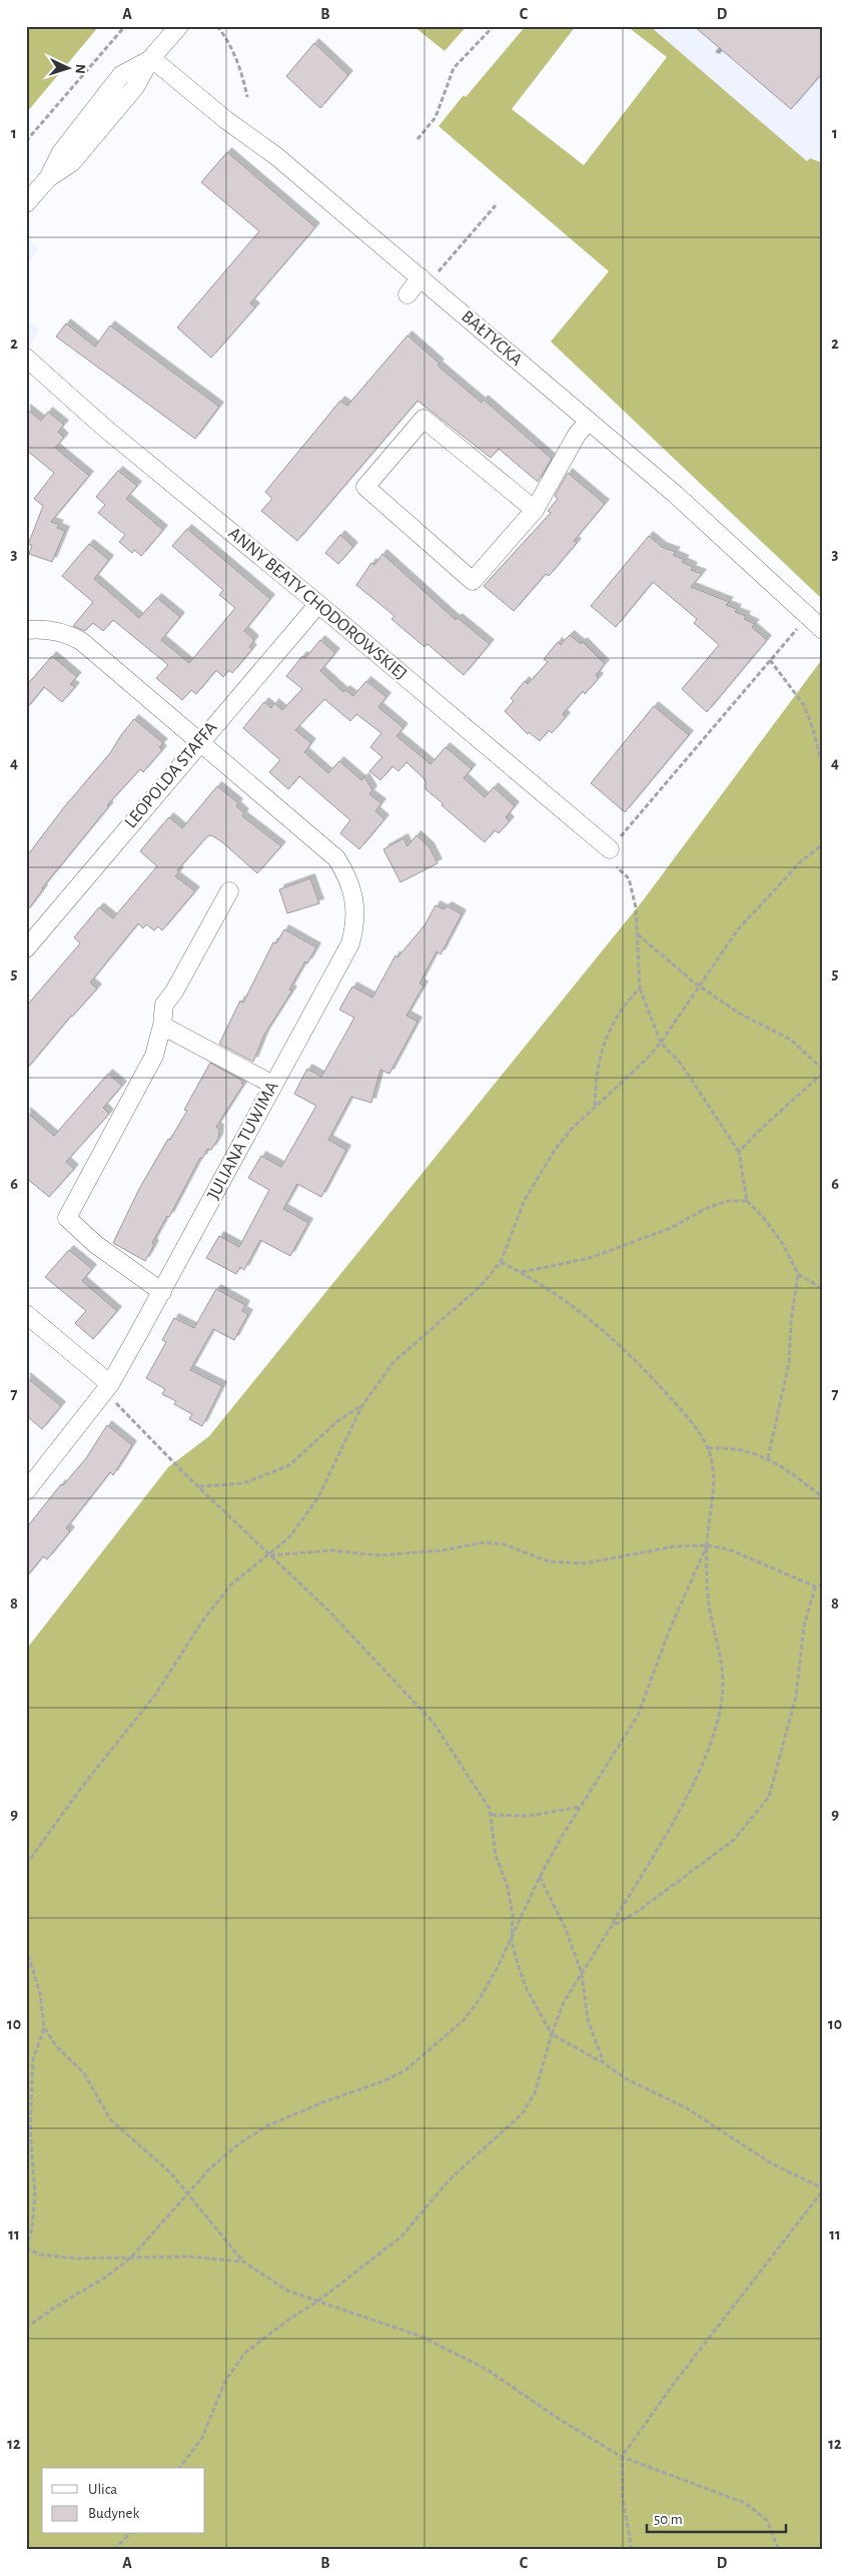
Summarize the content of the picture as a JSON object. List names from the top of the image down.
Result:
{
  "streets": {
    "street": [
      "BAŁTYCKA",
      "ANNY BEATY CHODOROWSKIEJ",
      "LEOPOLDA STAFFA",
      "JULIANA TUWIMA"
    ]
  },
  "crossings": [
    ["ANNY BEATY CHODOROWSKIEJ", "LEOPOLDA STAFFA"],
    ["LEOPOLDA STAFFA", "JULIANA TUWIMA"]
  ],
  "legend": ["Ulica", "Budynek"],
  "scale_bar": "50 m",
  "north": "right",
  "grid": {
    "columns": [
      "A",
      "B",
      "C",
      "D"
    ],
    "rows": [
      "1",
      "2",
      "3",
      "4",
      "5",
      "6",
      "7",
      "8",
      "9",
      "10",
      "11",
      "12"
    ]
  }
}
